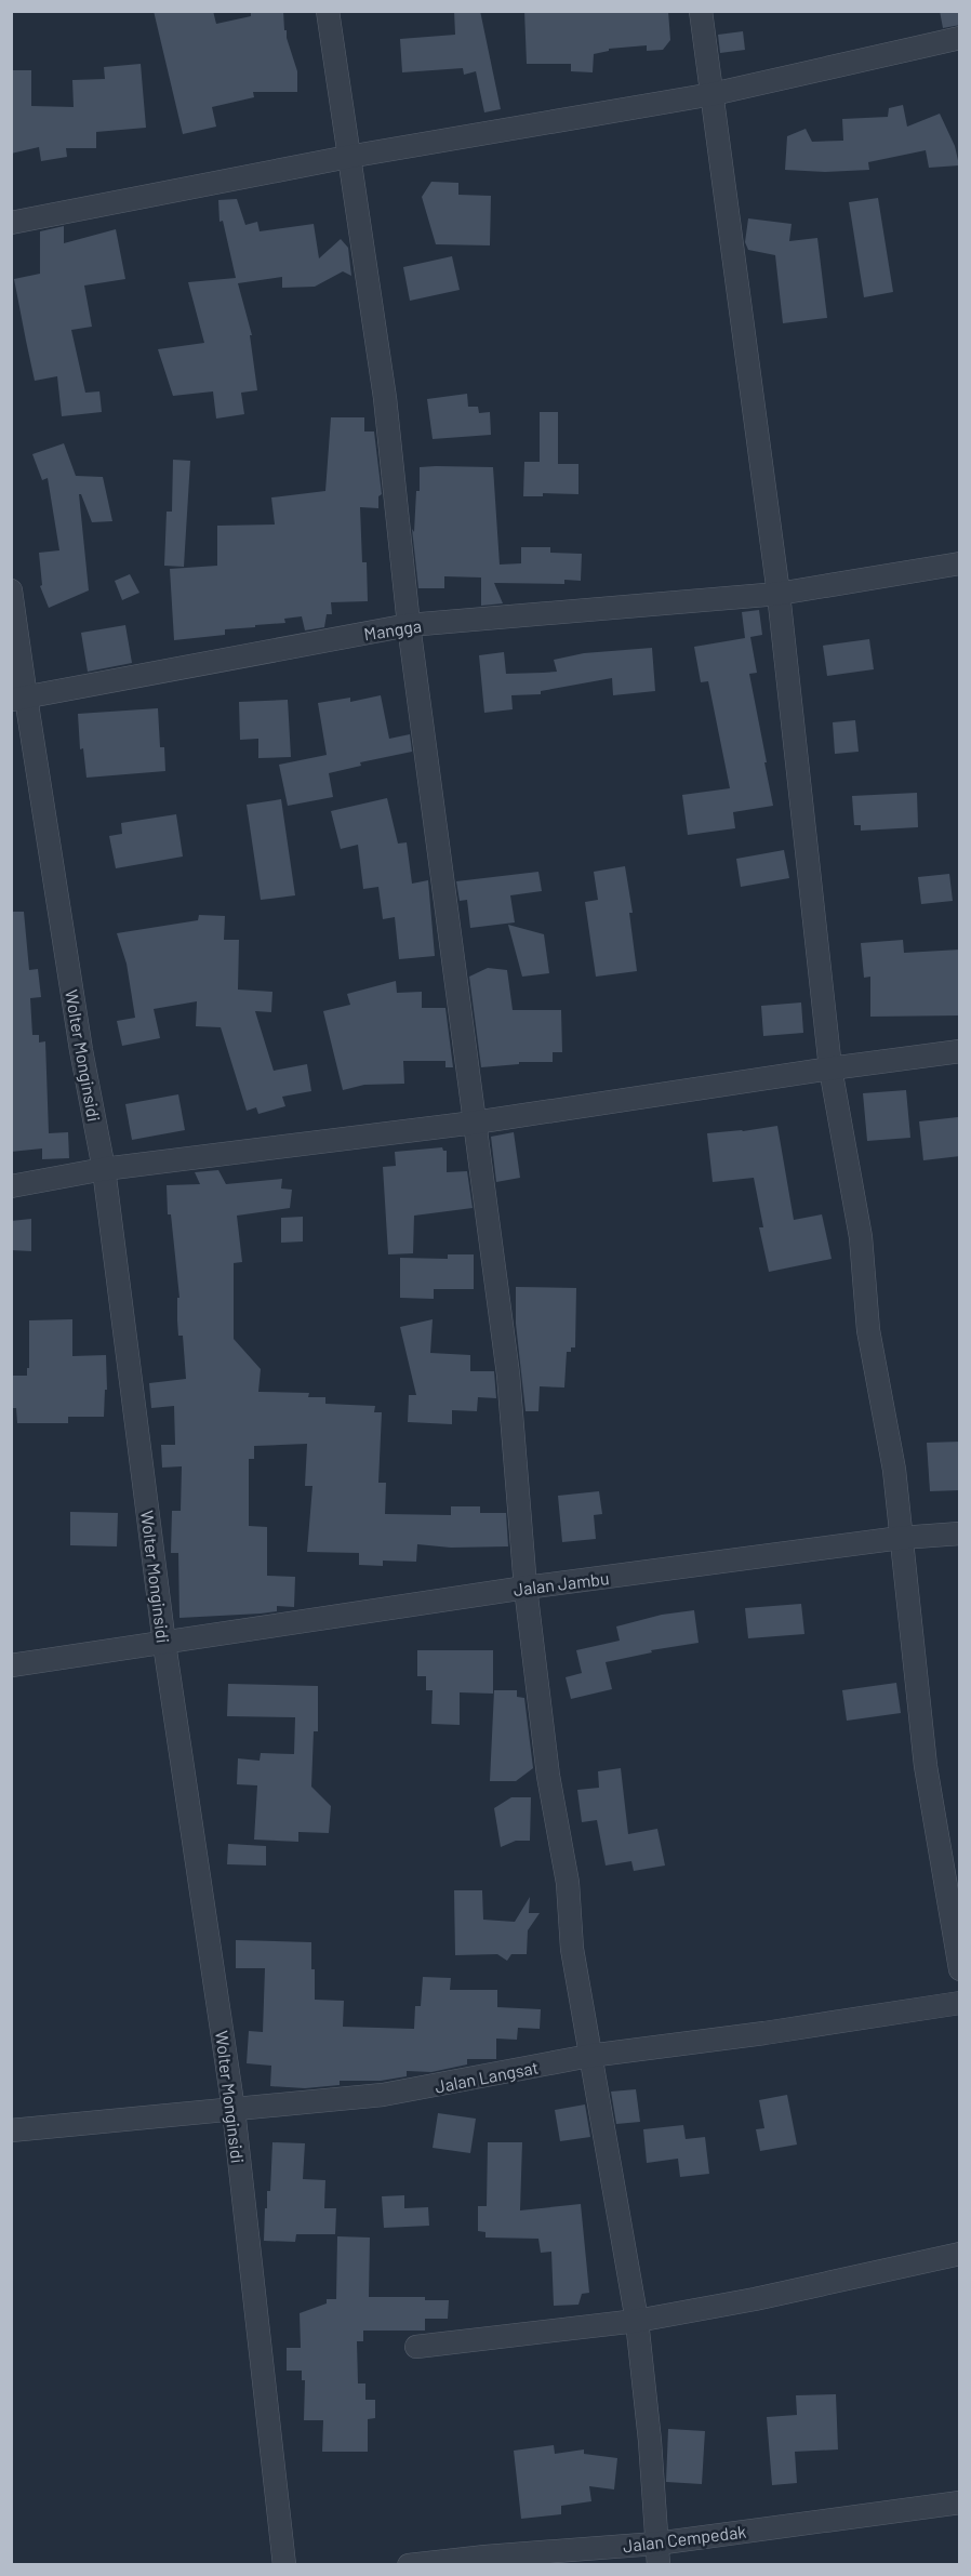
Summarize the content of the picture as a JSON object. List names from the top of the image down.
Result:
{
  "streets": {
    "street": [
      "Mangga",
      "Wolter Monginsidi",
      "Jalan Jambu",
      "Jalan Langsat",
      "Jalan Cempedak"
    ]
  },
  "crossings": [
    ["Mangga", "Wolter Monginsidi"],
    ["Wolter Monginsidi", "Jalan Jambu"],
    ["Wolter Monginsidi", "Jalan Langsat"]
  ]
}
